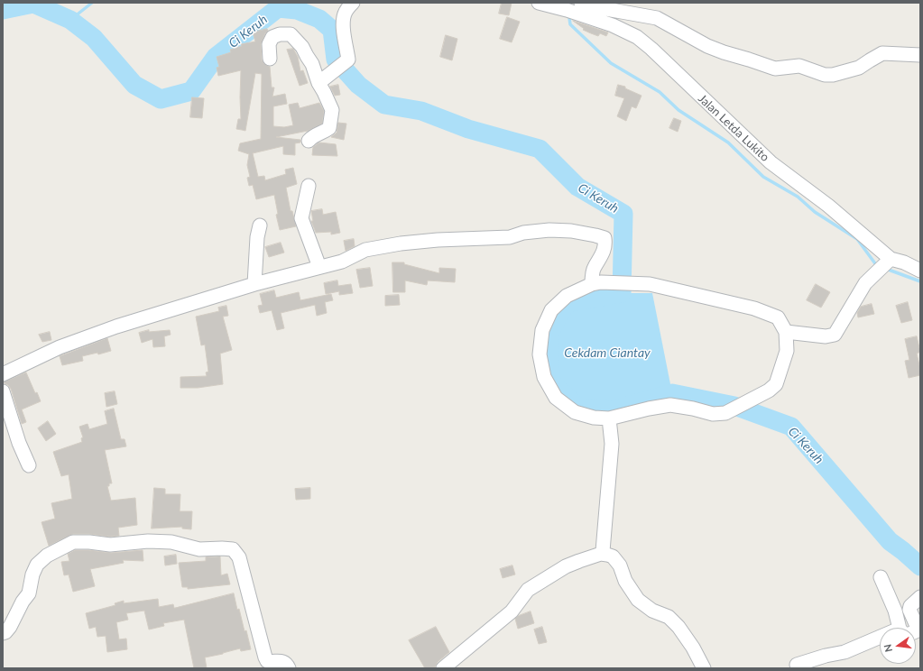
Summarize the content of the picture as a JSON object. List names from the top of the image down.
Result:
{
  "streets": {
    "street": ["Jalan Letda Lukito"]
  },
  "water": ["Ci Keruh", "Cekdam Ciantay"],
  "north": "left"
}
